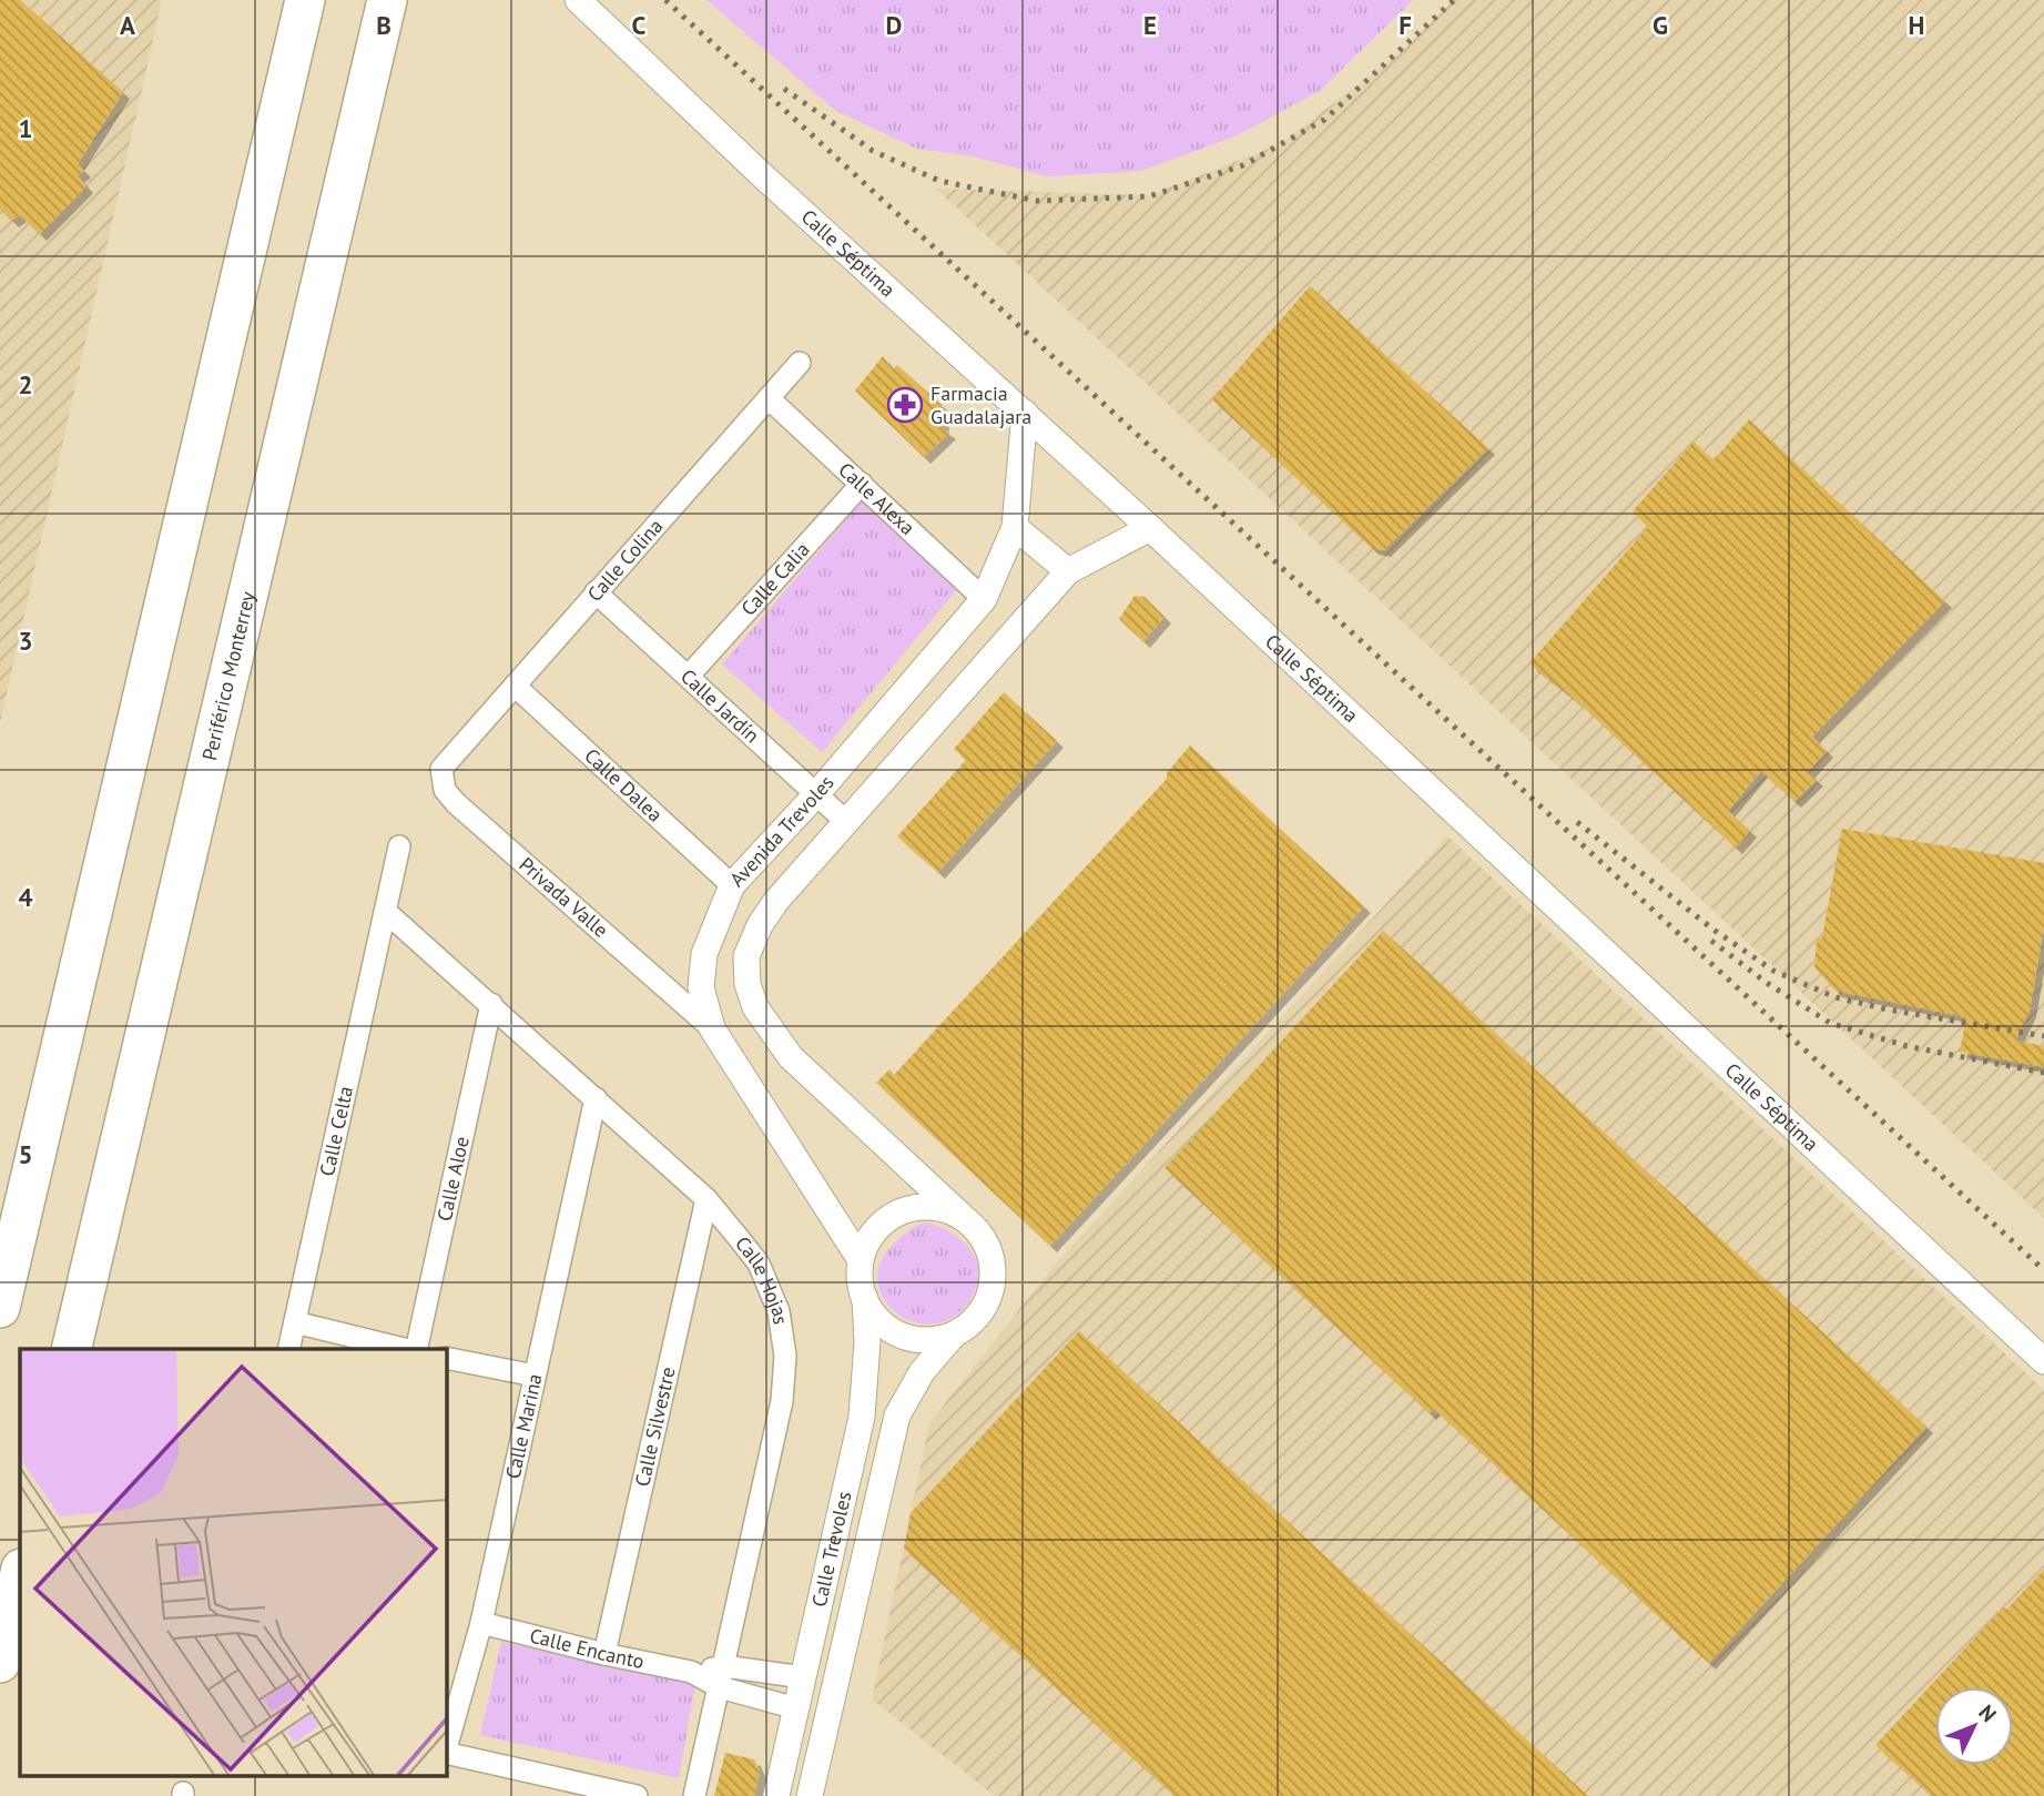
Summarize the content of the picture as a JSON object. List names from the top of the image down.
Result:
{
  "streets": {
    "highway": ["Periférico Monterrey"],
    "street": [
      "Calle Séptima",
      "Calle Alexa",
      "Calle Colina",
      "Calle Calia",
      "Calle Jardín",
      "Calle Dalea",
      "Avenida Trevoles",
      "Privada Valle",
      "Calle Celta",
      "Calle Aloe",
      "Calle Hojas",
      "Calle Marina",
      "Calle Silvestre",
      "Calle Trevoles",
      "Calle Encanto"
    ]
  },
  "crossings": [
    ["Calle Séptima", "Avenida Trevoles"],
    ["Calle Alexa", "Calle Colina"],
    ["Calle Alexa", "Calle Calia"],
    ["Calle Alexa", "Avenida Trevoles"],
    ["Calle Colina", "Calle Jardín"],
    ["Calle Colina", "Calle Dalea"],
    ["Calle Colina", "Privada Valle"],
    ["Calle Calia", "Calle Jardín"],
    ["Calle Jardín", "Avenida Trevoles"],
    ["Calle Dalea", "Avenida Trevoles"],
    ["Avenida Trevoles", "Privada Valle"],
    ["Avenida Trevoles", "Calle Trevoles"],
    ["Calle Celta", "Calle Hojas"],
    ["Calle Aloe", "Calle Hojas"],
    ["Calle Hojas", "Calle Marina"],
    ["Calle Hojas", "Calle Silvestre"],
    ["Calle Hojas", "Calle Encanto"],
    ["Calle Marina", "Calle Encanto"],
    ["Calle Silvestre", "Calle Encanto"],
    ["Calle Trevoles", "Calle Encanto"]
  ],
  "places": {
    "pharmacy": ["Farmacia Guadalajara"]
  },
  "north": "top right",
  "grid": {
    "columns": [
      "A",
      "B",
      "C",
      "D",
      "E",
      "F",
      "G",
      "H"
    ],
    "rows": [
      "1",
      "2",
      "3",
      "4",
      "5"
    ]
  }
}
